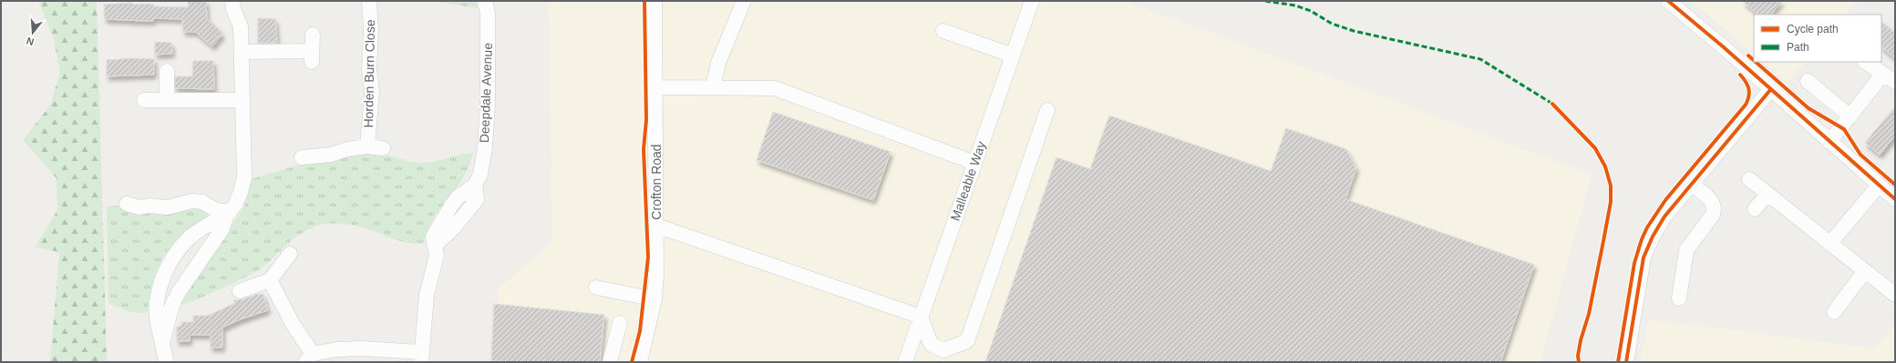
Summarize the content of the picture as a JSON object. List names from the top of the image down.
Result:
{
  "streets": {
    "street": [
      "Horden Burn Close",
      "Deepdale Avenue",
      "Malleable Way",
      "Crofton Road"
    ]
  },
  "legend": ["Cycle path", "Path"],
  "north": "bottom"
}
